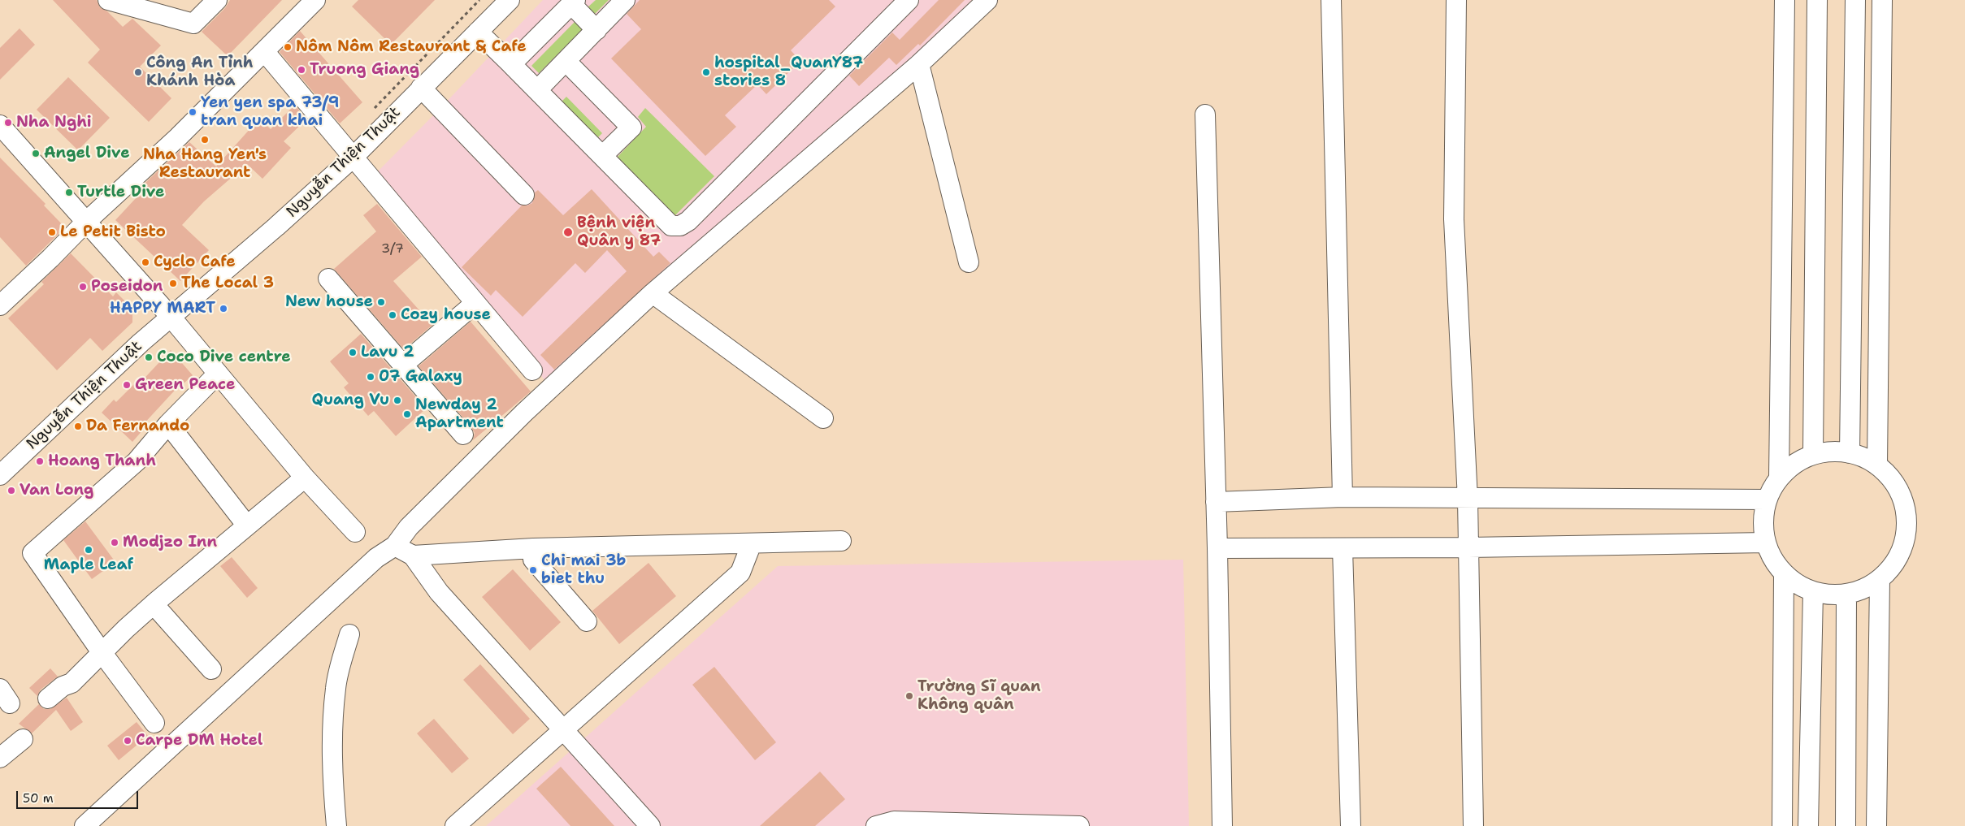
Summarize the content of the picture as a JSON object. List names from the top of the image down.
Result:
{
  "streets": {
    "street": ["Nguyễn Thiện Thuật"]
  },
  "places": [
    "Nôm Nôm Restaurant & Cafe",
    "Truong Giang",
    "Công An Tỉnh Khánh Hòa",
    "hospital_QuanY87 stories 8",
    "Yen yen spa 73/9 tran quan khai",
    "Nha Nghi",
    "Nha Hang Yen's Restaurant",
    "Angel Dive",
    "Turtle Dive",
    "Le Petit Bisto",
    "Bệnh viện Quân y 87",
    "Cyclo Cafe",
    "The Local 3",
    "Poseidon",
    "New house",
    "HAPPY MART",
    "Cozy house",
    "Lavu 2",
    "Coco Dive centre",
    "07 Galaxy",
    "Green Peace",
    "Quang Vu",
    "Newday 2 Apartment",
    "Da Fernando",
    "Hoang Thanh",
    "Van Long",
    "Modjzo Inn",
    "Maple Leaf",
    "Chi mai 3b biet thu",
    "Trường Sĩ quan Không quân",
    "Carpe DM Hotel"
  ],
  "house_numbers": ["3/7"],
  "scale_bar": "50 m"
}
